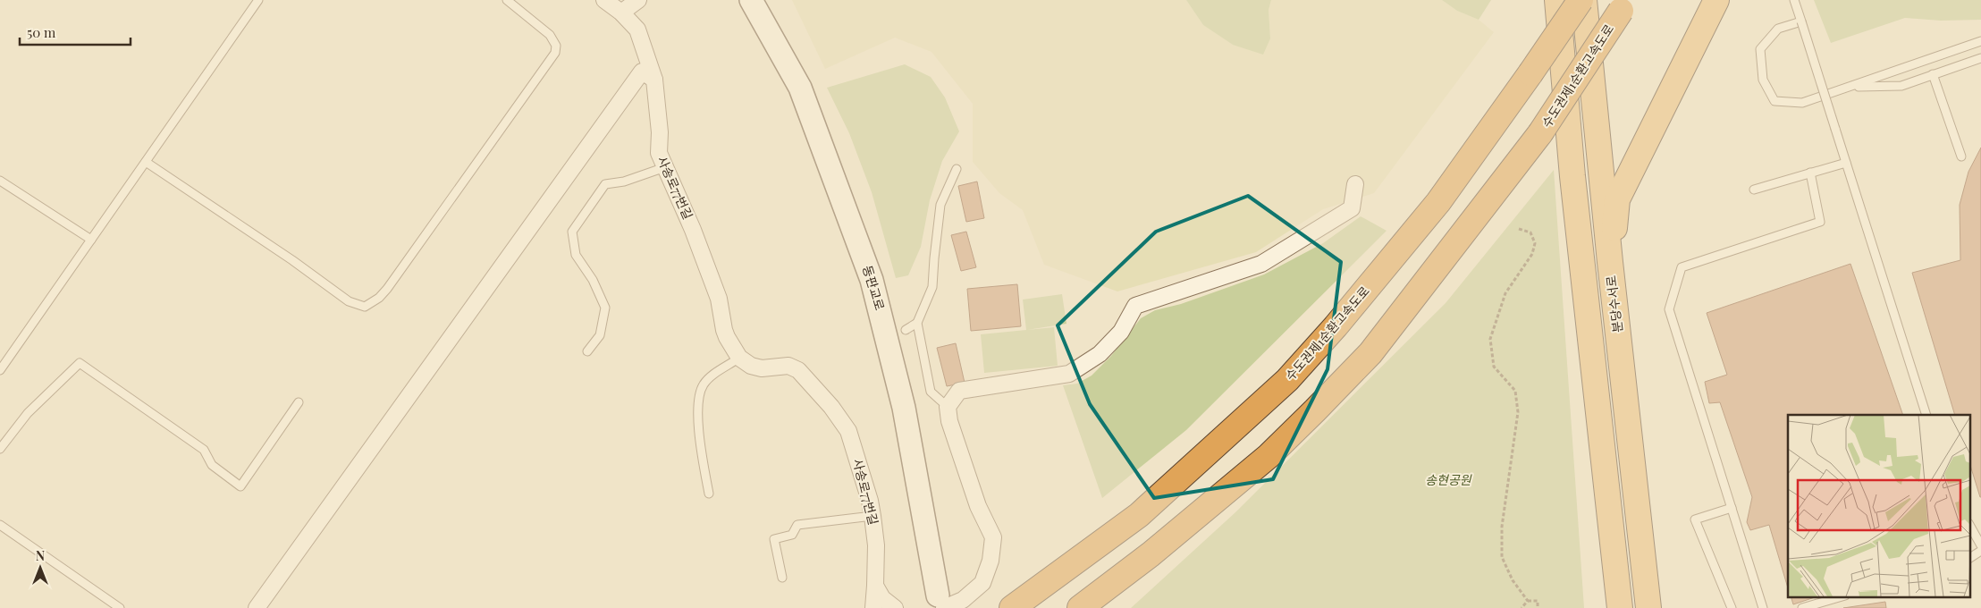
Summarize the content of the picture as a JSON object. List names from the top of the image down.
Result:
{
  "streets": {
    "highway": ["수도권제1순환고속도로", "분당수서로"],
    "main road": ["동판교로"],
    "street": ["사송로77번길"]
  },
  "parks": ["송현공원"],
  "scale_bar": "50 m",
  "north": "top"
}
